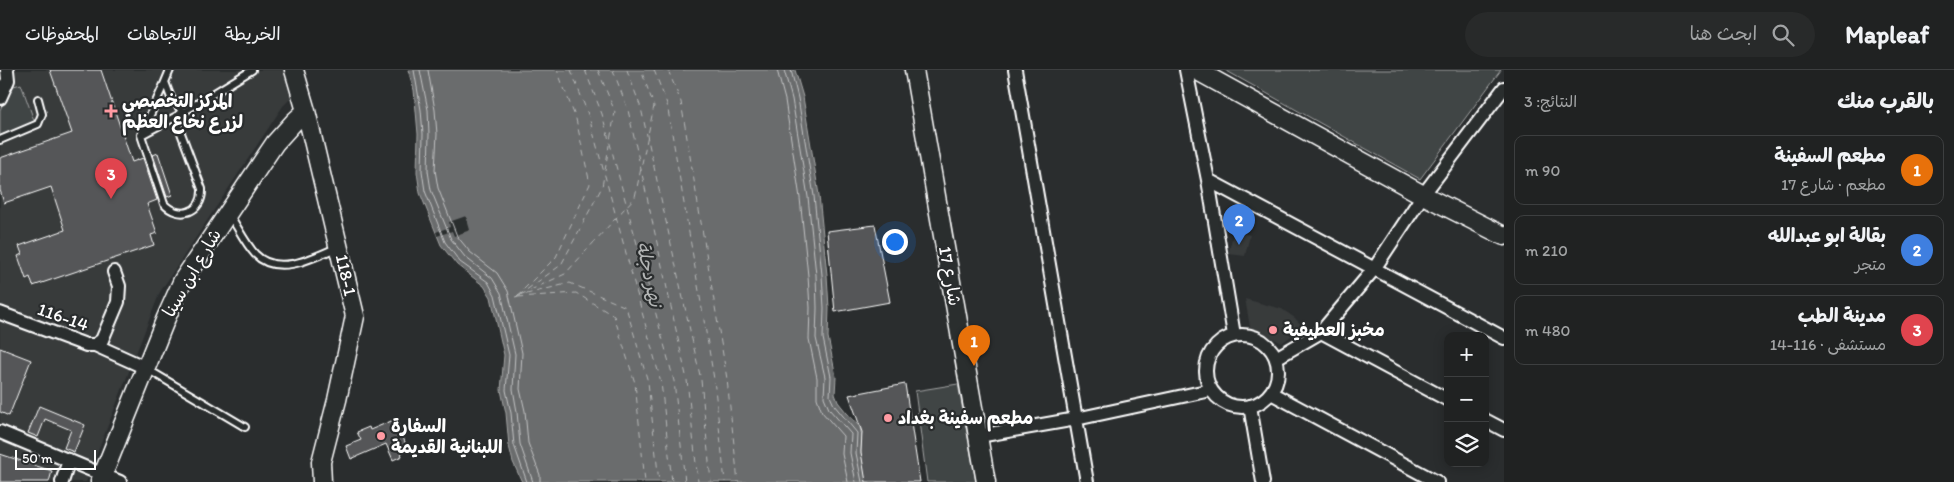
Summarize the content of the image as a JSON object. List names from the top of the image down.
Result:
{
  "streets": {
    "street": [
      "شارع ابن سينا",
      "118-1",
      "شارع 17",
      "116-14"
    ]
  },
  "crossings": [
    ["شارع ابن سينا", "118-1"]
  ],
  "water": ["نهر دجلة"],
  "places": {
    "health": ["المركز التخصصي لزرع نخاع العظم"],
    "other": ["مخبز العطيفية", "مطعم سفينة بغداد", "السفارة اللبنانية القديمة"]
  },
  "scale_bar": "50 m",
  "page": {
    "header": "Mapleaf",
    "search": "ابحث هنا",
    "nav": ["الخريطة", "الاتجاهات", "المحفوظات"],
    "heading": ["بالقرب منك", "النتائج: 3"],
    "list": [
      {
        "mark": "1",
        "name": "مطعم السفينة",
        "note": "مطعم · شارع 17",
        "value": "90 m"
      },
      {
        "mark": "2",
        "name": "بقالة ابو عبدالله",
        "note": "متجر",
        "value": "210 m"
      },
      {
        "mark": "3",
        "name": "مدينة الطب",
        "note": "مستشفى · 116-14",
        "value": "480 m"
      }
    ],
    "pins": ["3", "2", "1"],
    "map_buttons": ["+", "−"],
    "scale": "50 m"
  }
}
